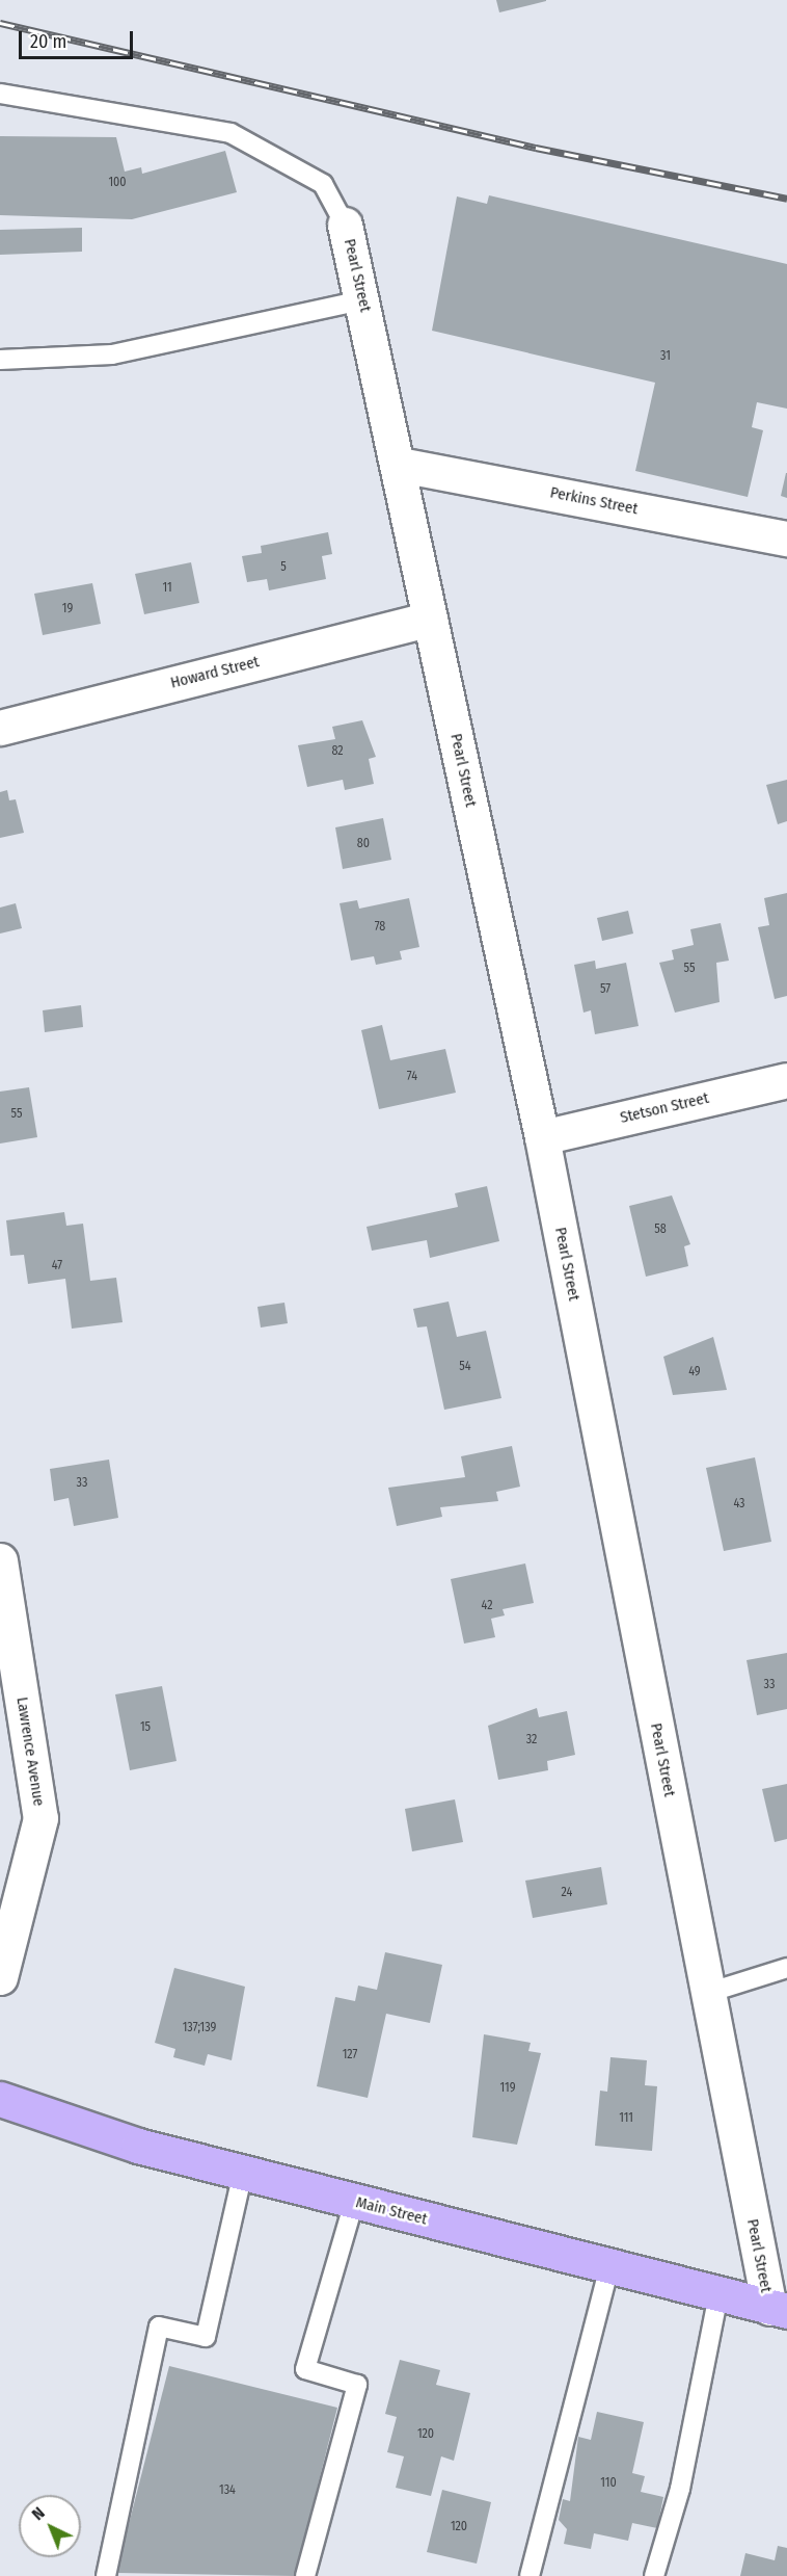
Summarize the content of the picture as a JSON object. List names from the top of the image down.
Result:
{
  "streets": {
    "main road": ["Main Street"],
    "street": [
      "Pearl Street",
      "Perkins Street",
      "Howard Street",
      "Stetson Street",
      "Lawrence Avenue"
    ]
  },
  "crossings": [
    ["Pearl Street", "Perkins Street"],
    ["Pearl Street", "Howard Street"],
    ["Pearl Street", "Stetson Street"],
    ["Pearl Street", "Main Street"]
  ],
  "house_numbers": [
    "100",
    "31",
    "5",
    "11",
    "19",
    "82",
    "80",
    "78",
    "55",
    "57",
    "74",
    "55",
    "58",
    "47",
    "54",
    "49",
    "33",
    "43",
    "42",
    "33",
    "15",
    "32",
    "24",
    "137;139",
    "127",
    "119",
    "111",
    "120",
    "110",
    "134",
    "120"
  ],
  "scale_bar": "20 m",
  "north": "top left"
}
